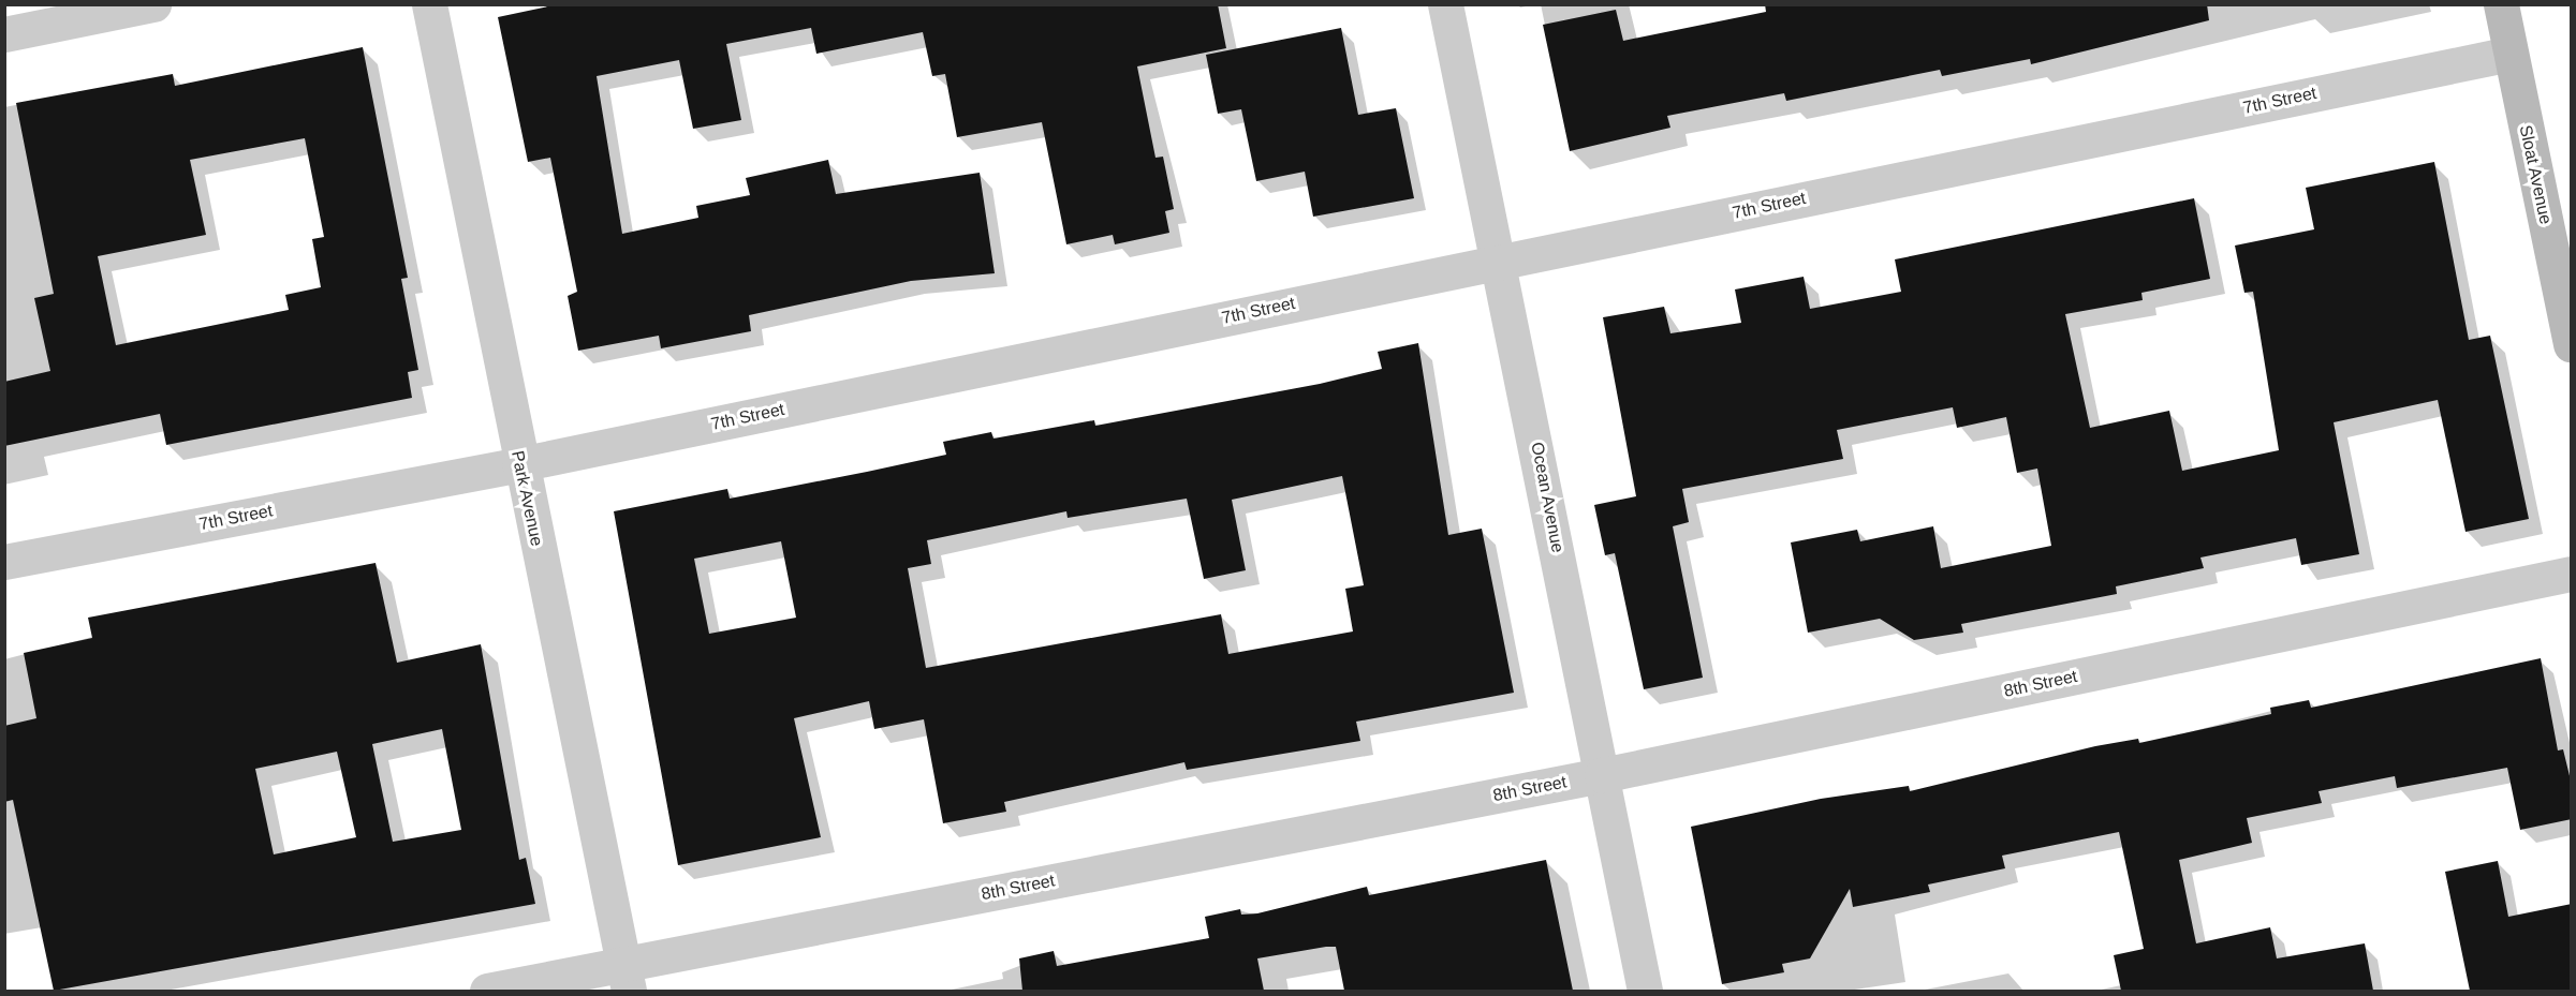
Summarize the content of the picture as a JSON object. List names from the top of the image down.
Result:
{
  "streets": {
    "street": [
      "7th Street",
      "Sloat Avenue",
      "Ocean Avenue",
      "Park Avenue",
      "8th Street"
    ]
  },
  "crossings": [
    ["7th Street", "Sloat Avenue"],
    ["7th Street", "Ocean Avenue"],
    ["7th Street", "Park Avenue"],
    ["Ocean Avenue", "8th Street"],
    ["Park Avenue", "8th Street"]
  ]
}
